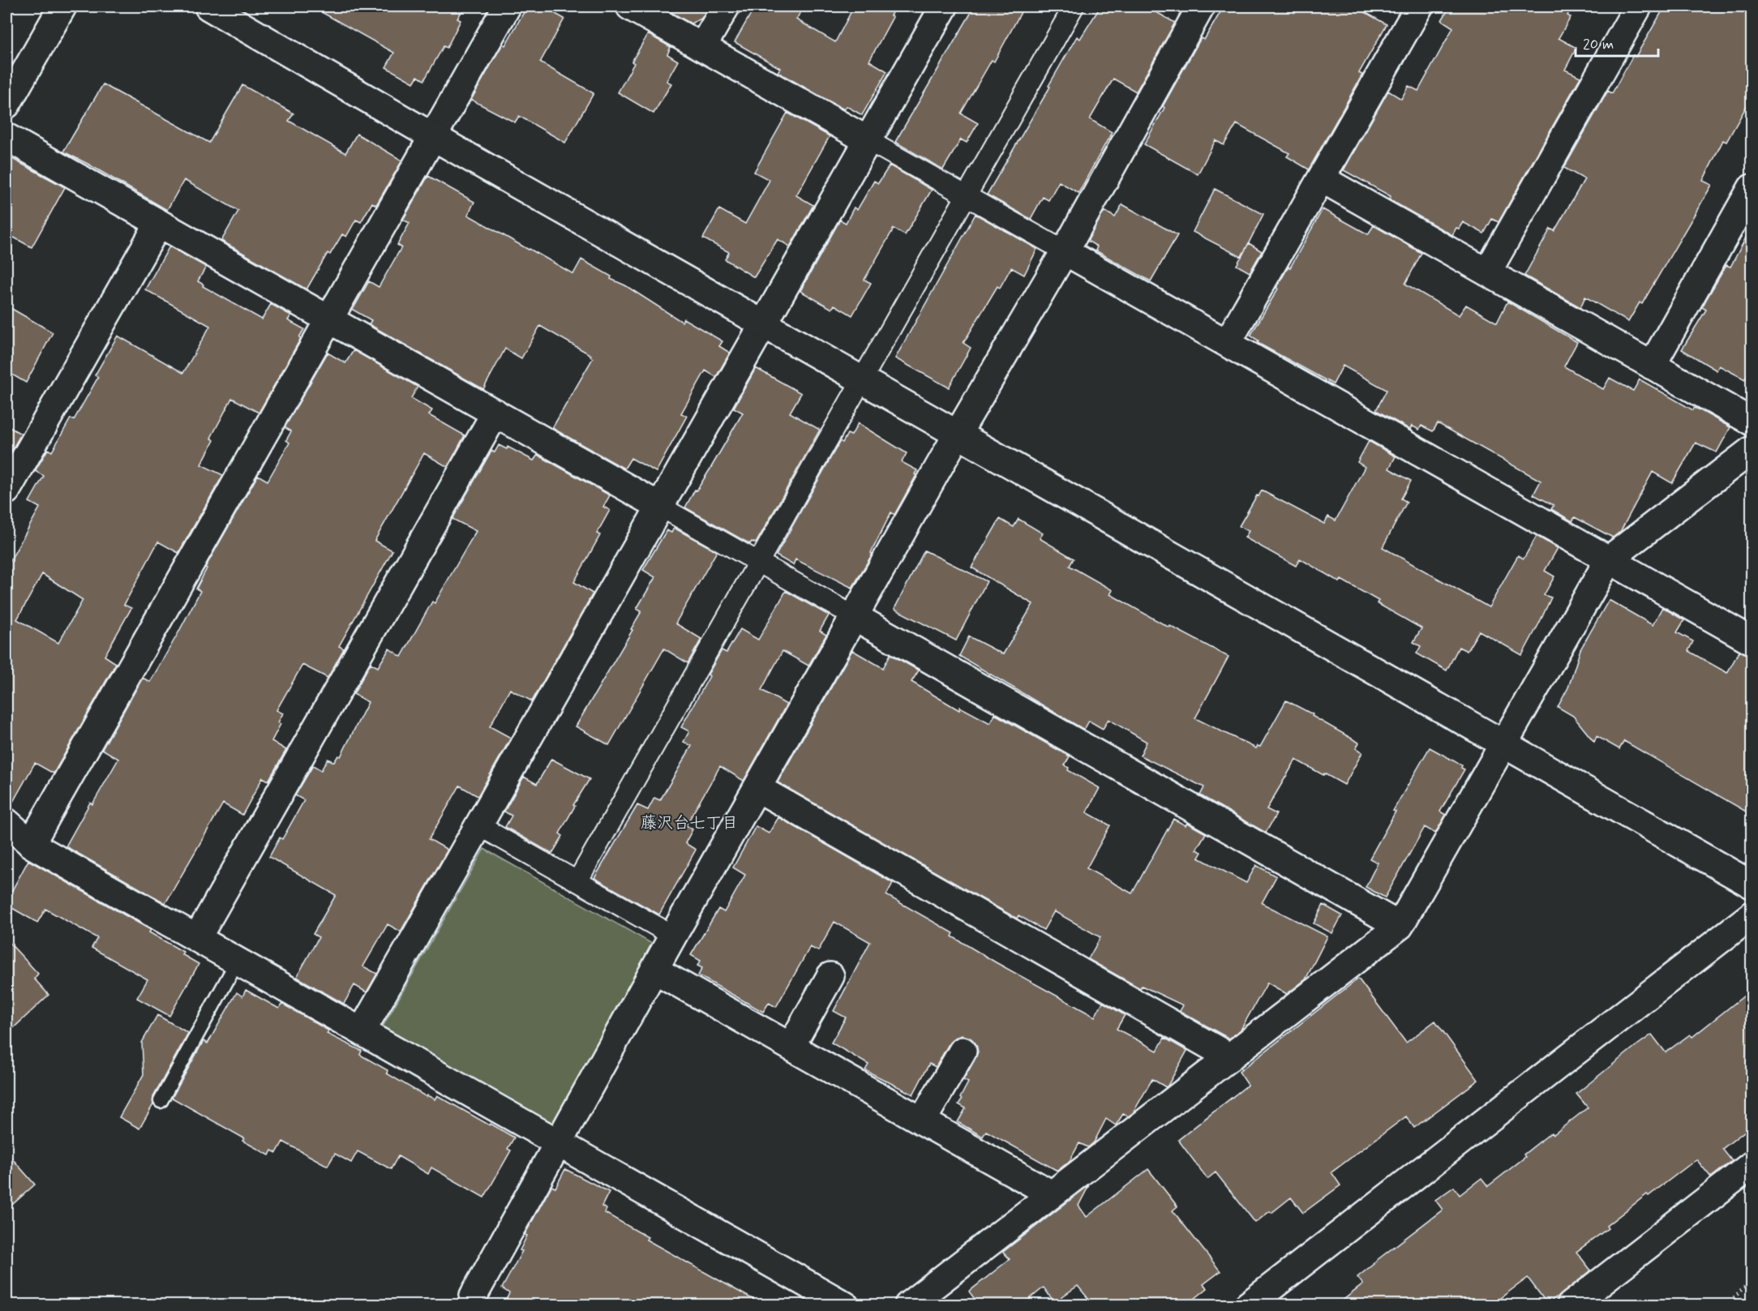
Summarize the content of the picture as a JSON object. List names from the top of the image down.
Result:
{
  "districts": ["藤沢台七丁目"],
  "scale_bar": "20 m"
}
